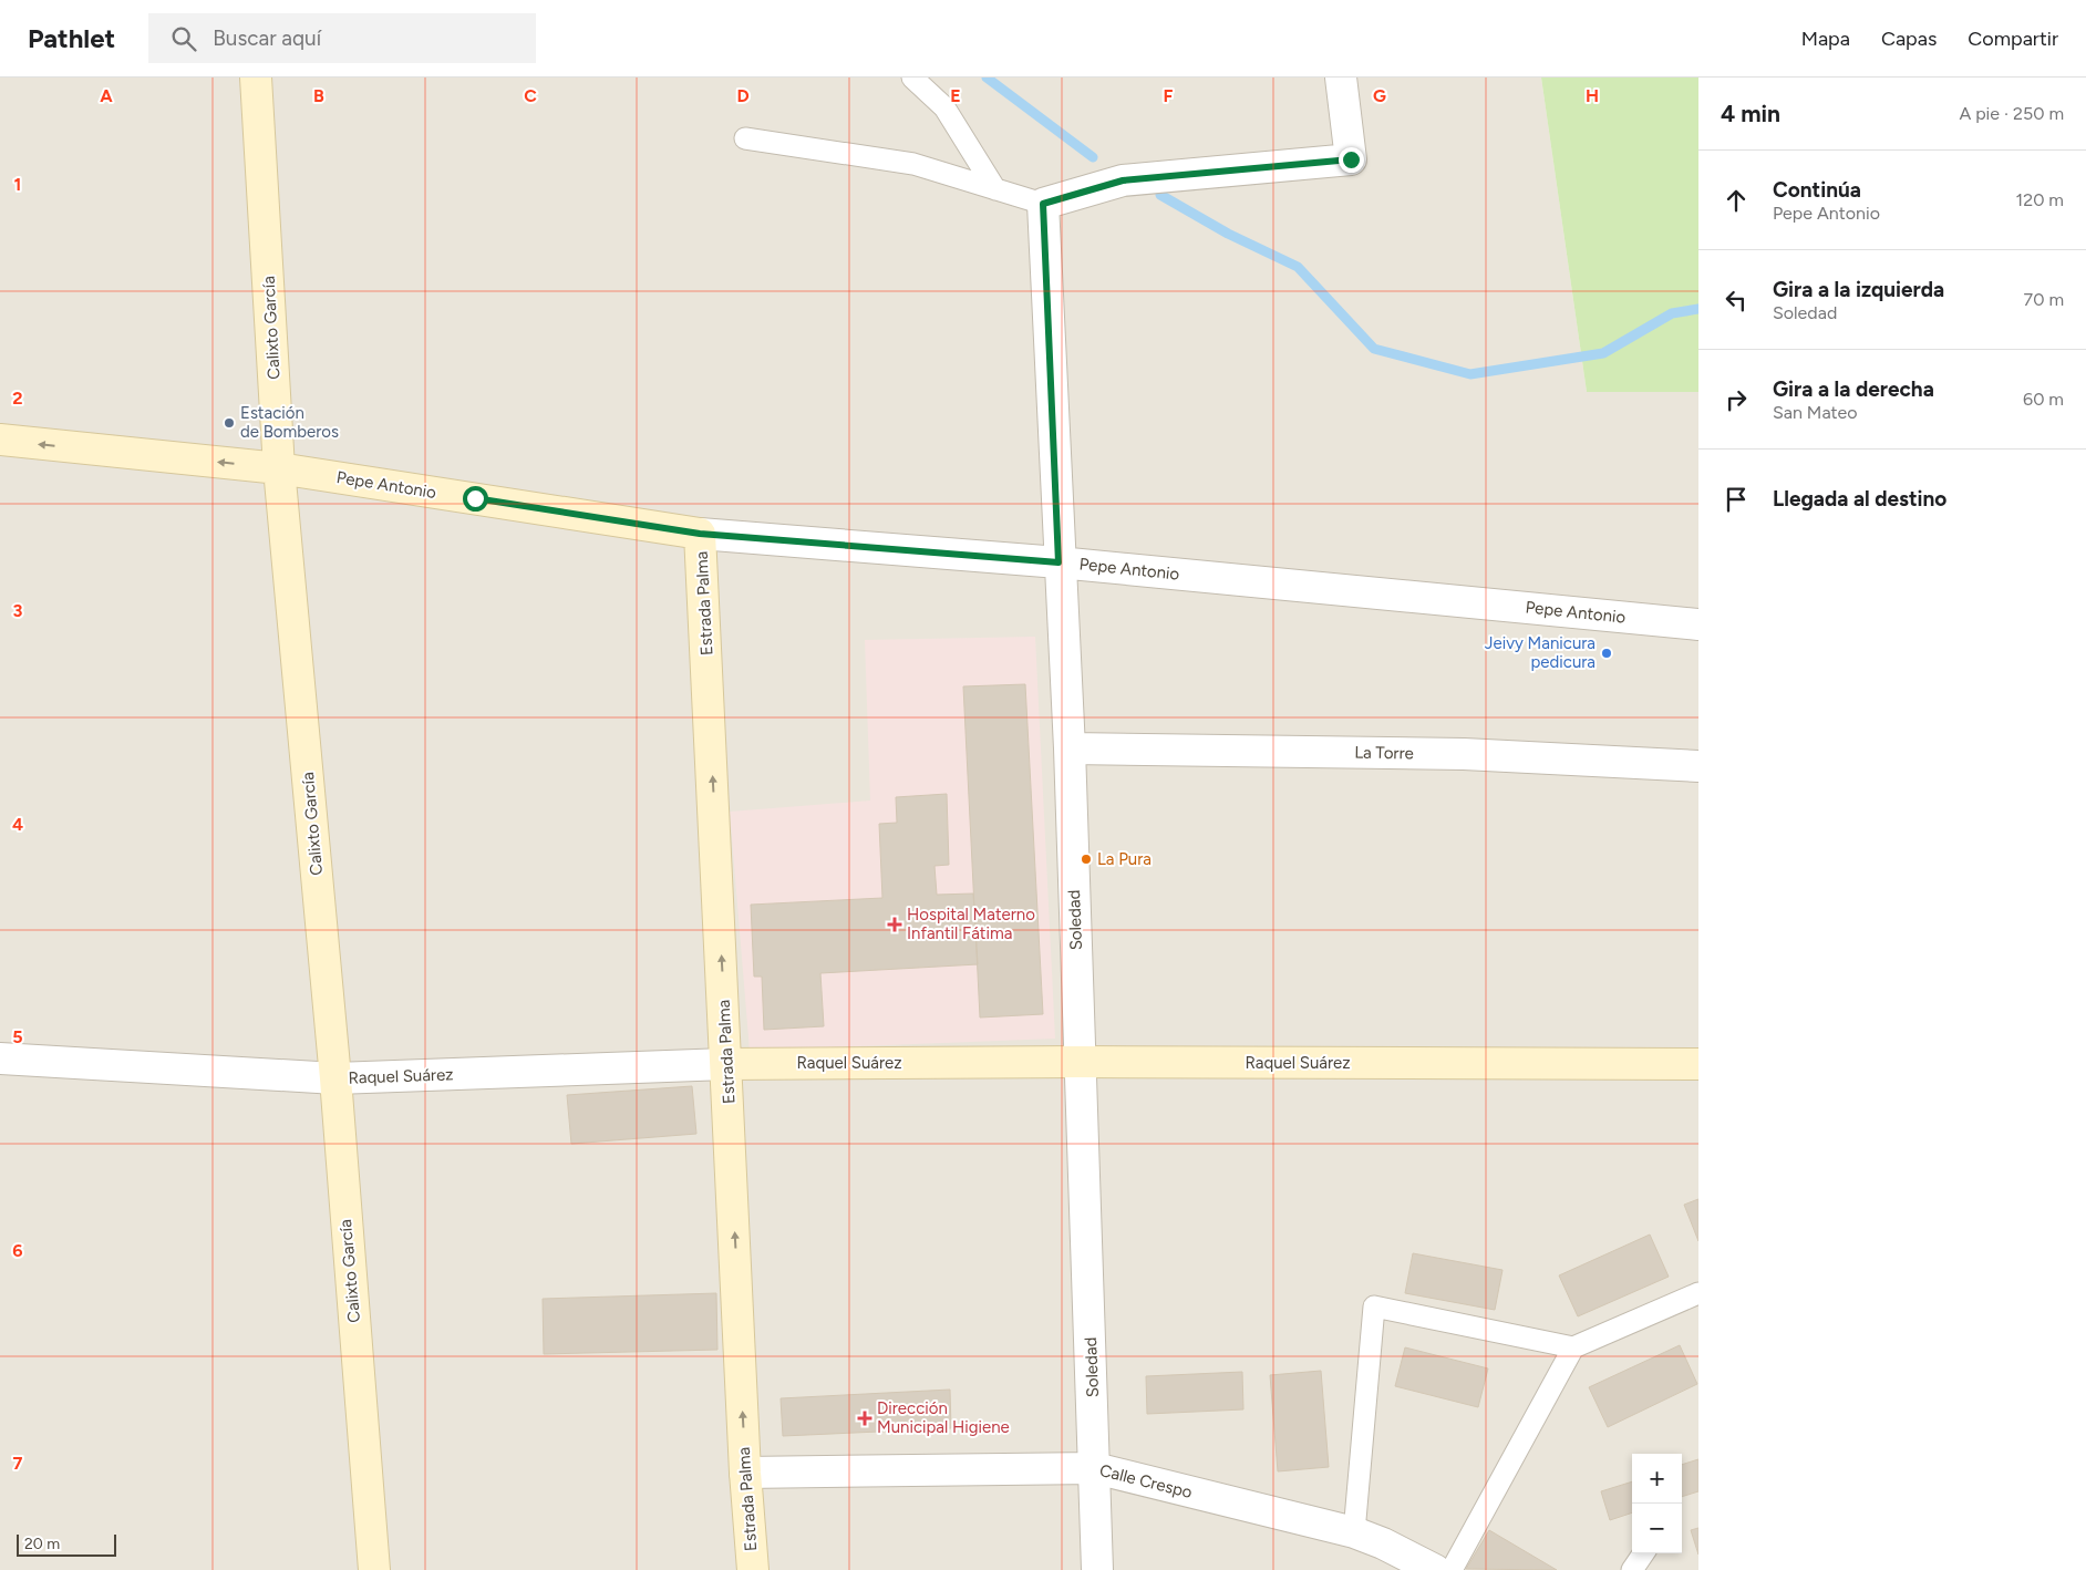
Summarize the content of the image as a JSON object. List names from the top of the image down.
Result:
{
  "streets": {
    "street": [
      "Calixto García",
      "Pepe Antonio",
      "Estrada Palma",
      "La Torre",
      "Soledad",
      "Raquel Suárez",
      "Calle Crespo"
    ]
  },
  "crossings": [
    ["Calixto García", "Pepe Antonio"],
    ["Calixto García", "Raquel Suárez"],
    ["Pepe Antonio", "Estrada Palma"],
    ["Pepe Antonio", "Soledad"],
    ["Estrada Palma", "Raquel Suárez"],
    ["Estrada Palma", "Calle Crespo"],
    ["La Torre", "Soledad"],
    ["Soledad", "Raquel Suárez"],
    ["Soledad", "Calle Crespo"]
  ],
  "one_way": ["Estrada Palma"],
  "places": {
    "other": ["Estación de Bomberos", "Jeivy Manicura pedicura", "La Pura"],
    "health": ["Hospital Materno Infantil Fátima", "Dirección Municipal Higiene"]
  },
  "scale_bar": "20 m",
  "page": {
    "header": "Pathlet",
    "search": "Buscar aquí",
    "nav": ["Mapa", "Capas", "Compartir"],
    "heading": ["4 min", "A pie · 250 m"],
    "list": [
      ["Continúa", "Pepe Antonio", "120 m"],
      ["Gira a la izquierda", "Soledad", "70 m"],
      ["Gira a la derecha", "San Mateo", "60 m"],
      "Llegada al destino"
    ],
    "map_buttons": ["+", "−"],
    "scale": "20 m"
  },
  "grid": {
    "columns": [
      "A",
      "B",
      "C",
      "D",
      "E",
      "F",
      "G",
      "H"
    ],
    "rows": [
      "1",
      "2",
      "3",
      "4",
      "5",
      "6",
      "7"
    ]
  }
}
